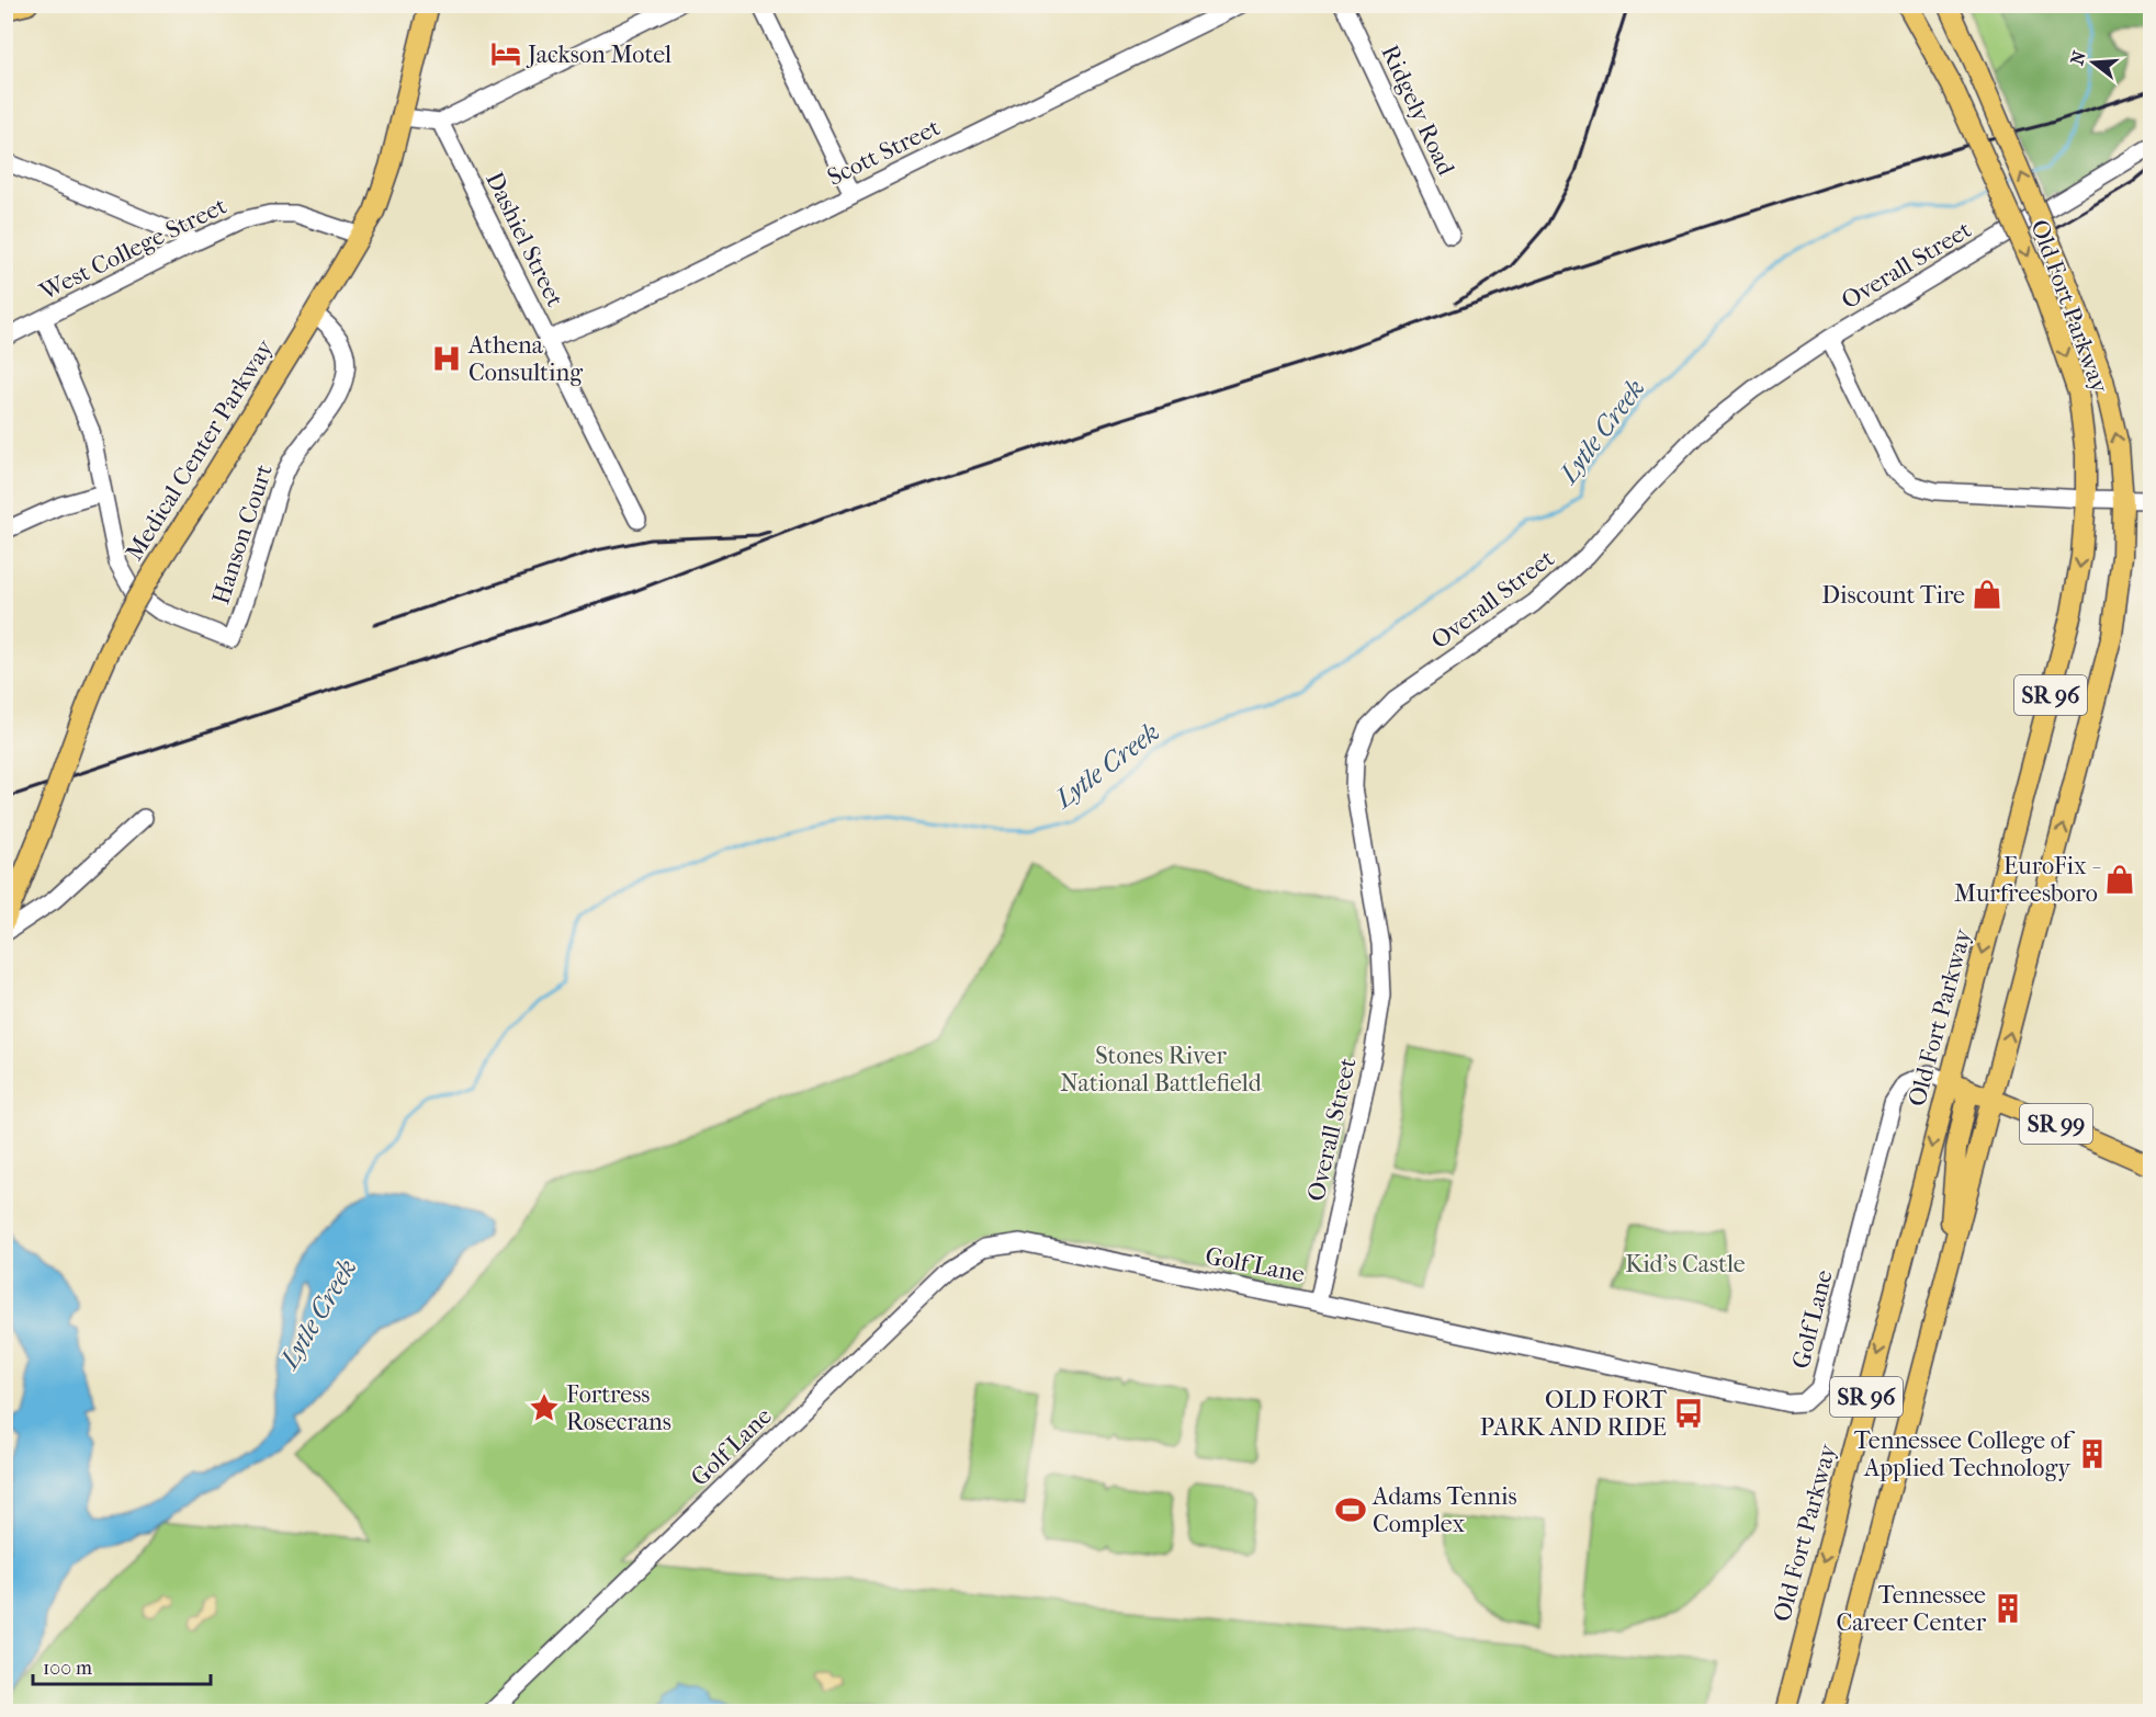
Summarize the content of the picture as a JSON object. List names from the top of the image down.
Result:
{
  "streets": {
    "main road": [
      "Old Fort Parkway",
      "Medical Center Parkway",
      "SR 96",
      "SR 99"
    ],
    "street": [
      "Ridgely Road",
      "Scott Street",
      "Dashiel Street",
      "West College Street",
      "Overall Street",
      "Hanson Court",
      "Golf Lane"
    ]
  },
  "crossings": [
    ["Scott Street", "Dashiel Street"],
    ["West College Street", "Medical Center Parkway"],
    ["Overall Street", "Golf Lane"],
    ["Old Fort Parkway", "SR 99"],
    ["Old Fort Parkway", "Golf Lane"],
    ["Medical Center Parkway", "Hanson Court"],
    ["SR 99", "Golf Lane"]
  ],
  "water": ["Lytle Creek"],
  "parks": ["Stones River National Battlefield", "Kid's Castle"],
  "places": {
    "hotel": ["Jackson Motel"],
    "hospital": ["Athena Consulting"],
    "shop": ["Discount Tire", "EuroFix - Murfreesboro"],
    "place": ["Fortress Rosecrans"],
    "bus stop": ["OLD FORT PARK AND RIDE"],
    "building": ["Tennessee College of Applied Technology", "Tennessee Career Center"],
    "sports": ["Adams Tennis Complex"]
  },
  "scale_bar": "100 m",
  "north": "left"
}
